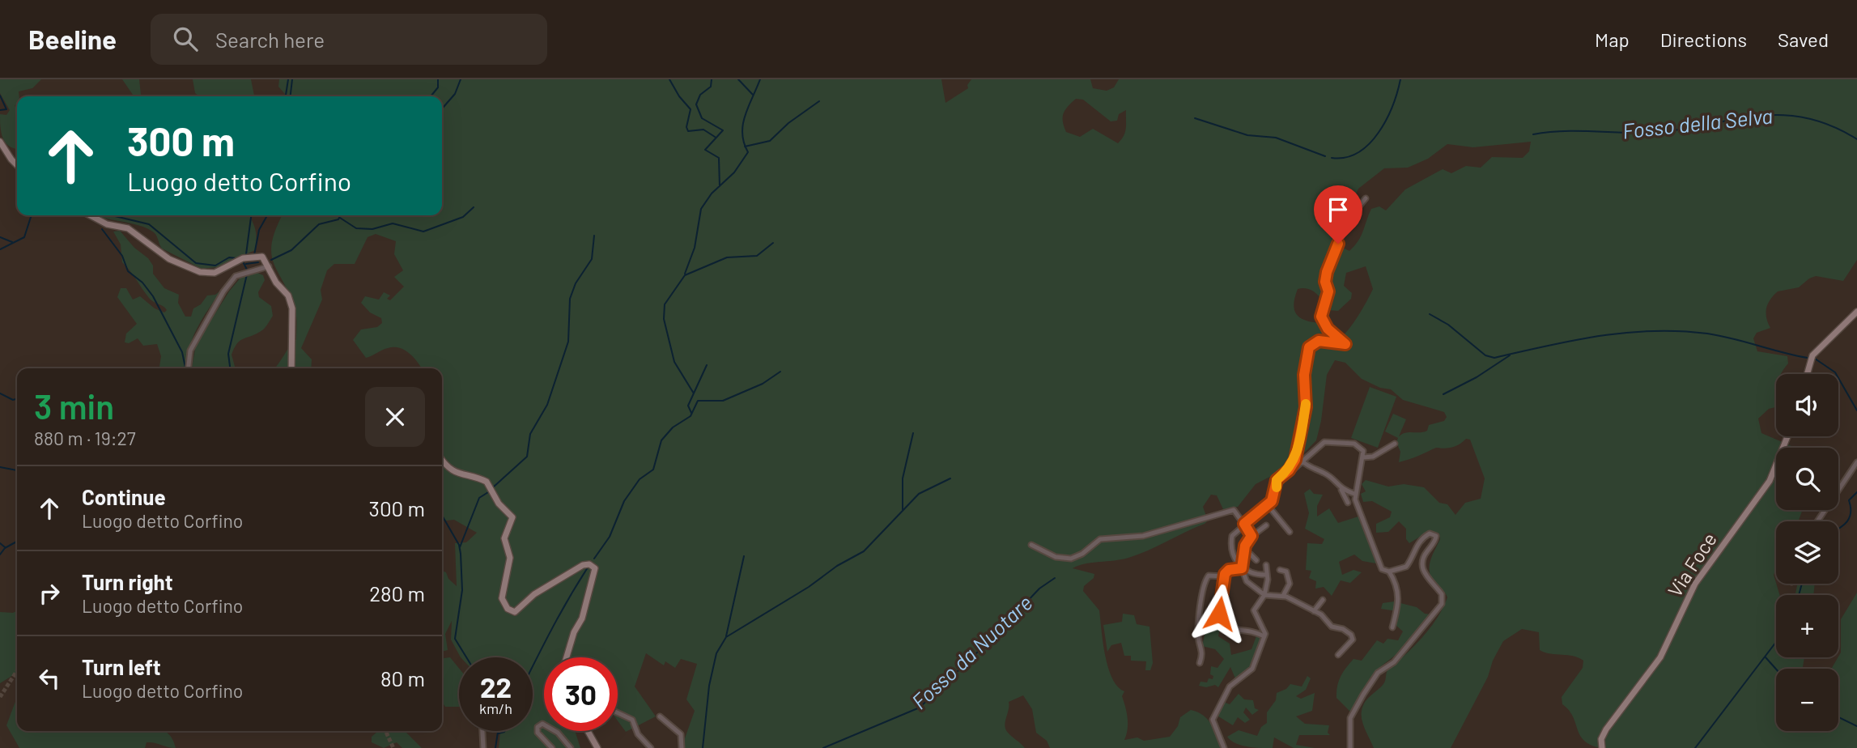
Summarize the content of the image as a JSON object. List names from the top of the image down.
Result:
{
  "streets": {
    "street": ["Via Foce"]
  },
  "water": ["Fosso della Selva", "Fosso da Nuotare"],
  "page": {
    "header": "Beeline",
    "search": "Search here",
    "nav": ["Map", "Directions", "Saved"],
    "turn": ["300 m", "Luogo detto Corfino"],
    "heading": ["3 min", "880 m · 19:27"],
    "map_buttons": ["+", "−"],
    "list": [
      {
        "name": "Continue",
        "note": "Luogo detto Corfino",
        "value": "300 m"
      },
      {
        "name": "Turn right",
        "note": "Luogo detto Corfino",
        "value": "280 m"
      },
      {
        "name": "Turn left",
        "note": "Luogo detto Corfino",
        "value": "80 m"
      }
    ],
    "speed": "22 km/h",
    "limit": "30"
  }
}
